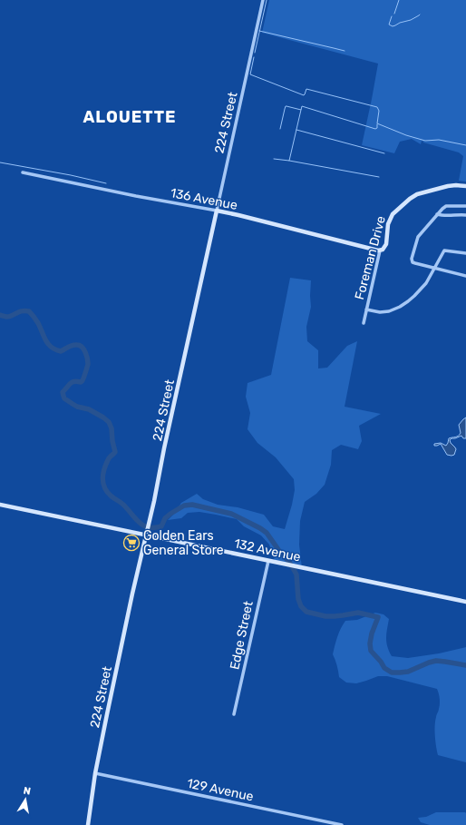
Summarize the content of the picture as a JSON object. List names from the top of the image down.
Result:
{
  "streets": {
    "street": [
      "224 Street",
      "136 Avenue",
      "Foreman Drive",
      "132 Avenue",
      "Edge Street",
      "129 Avenue"
    ]
  },
  "crossings": [
    ["224 Street", "136 Avenue"],
    ["224 Street", "132 Avenue"],
    ["224 Street", "129 Avenue"],
    ["136 Avenue", "Foreman Drive"],
    ["132 Avenue", "Edge Street"]
  ],
  "districts": ["ALOUETTE"],
  "places": {
    "supermarket": ["Golden Ears General Store"]
  },
  "north": "top"
}
